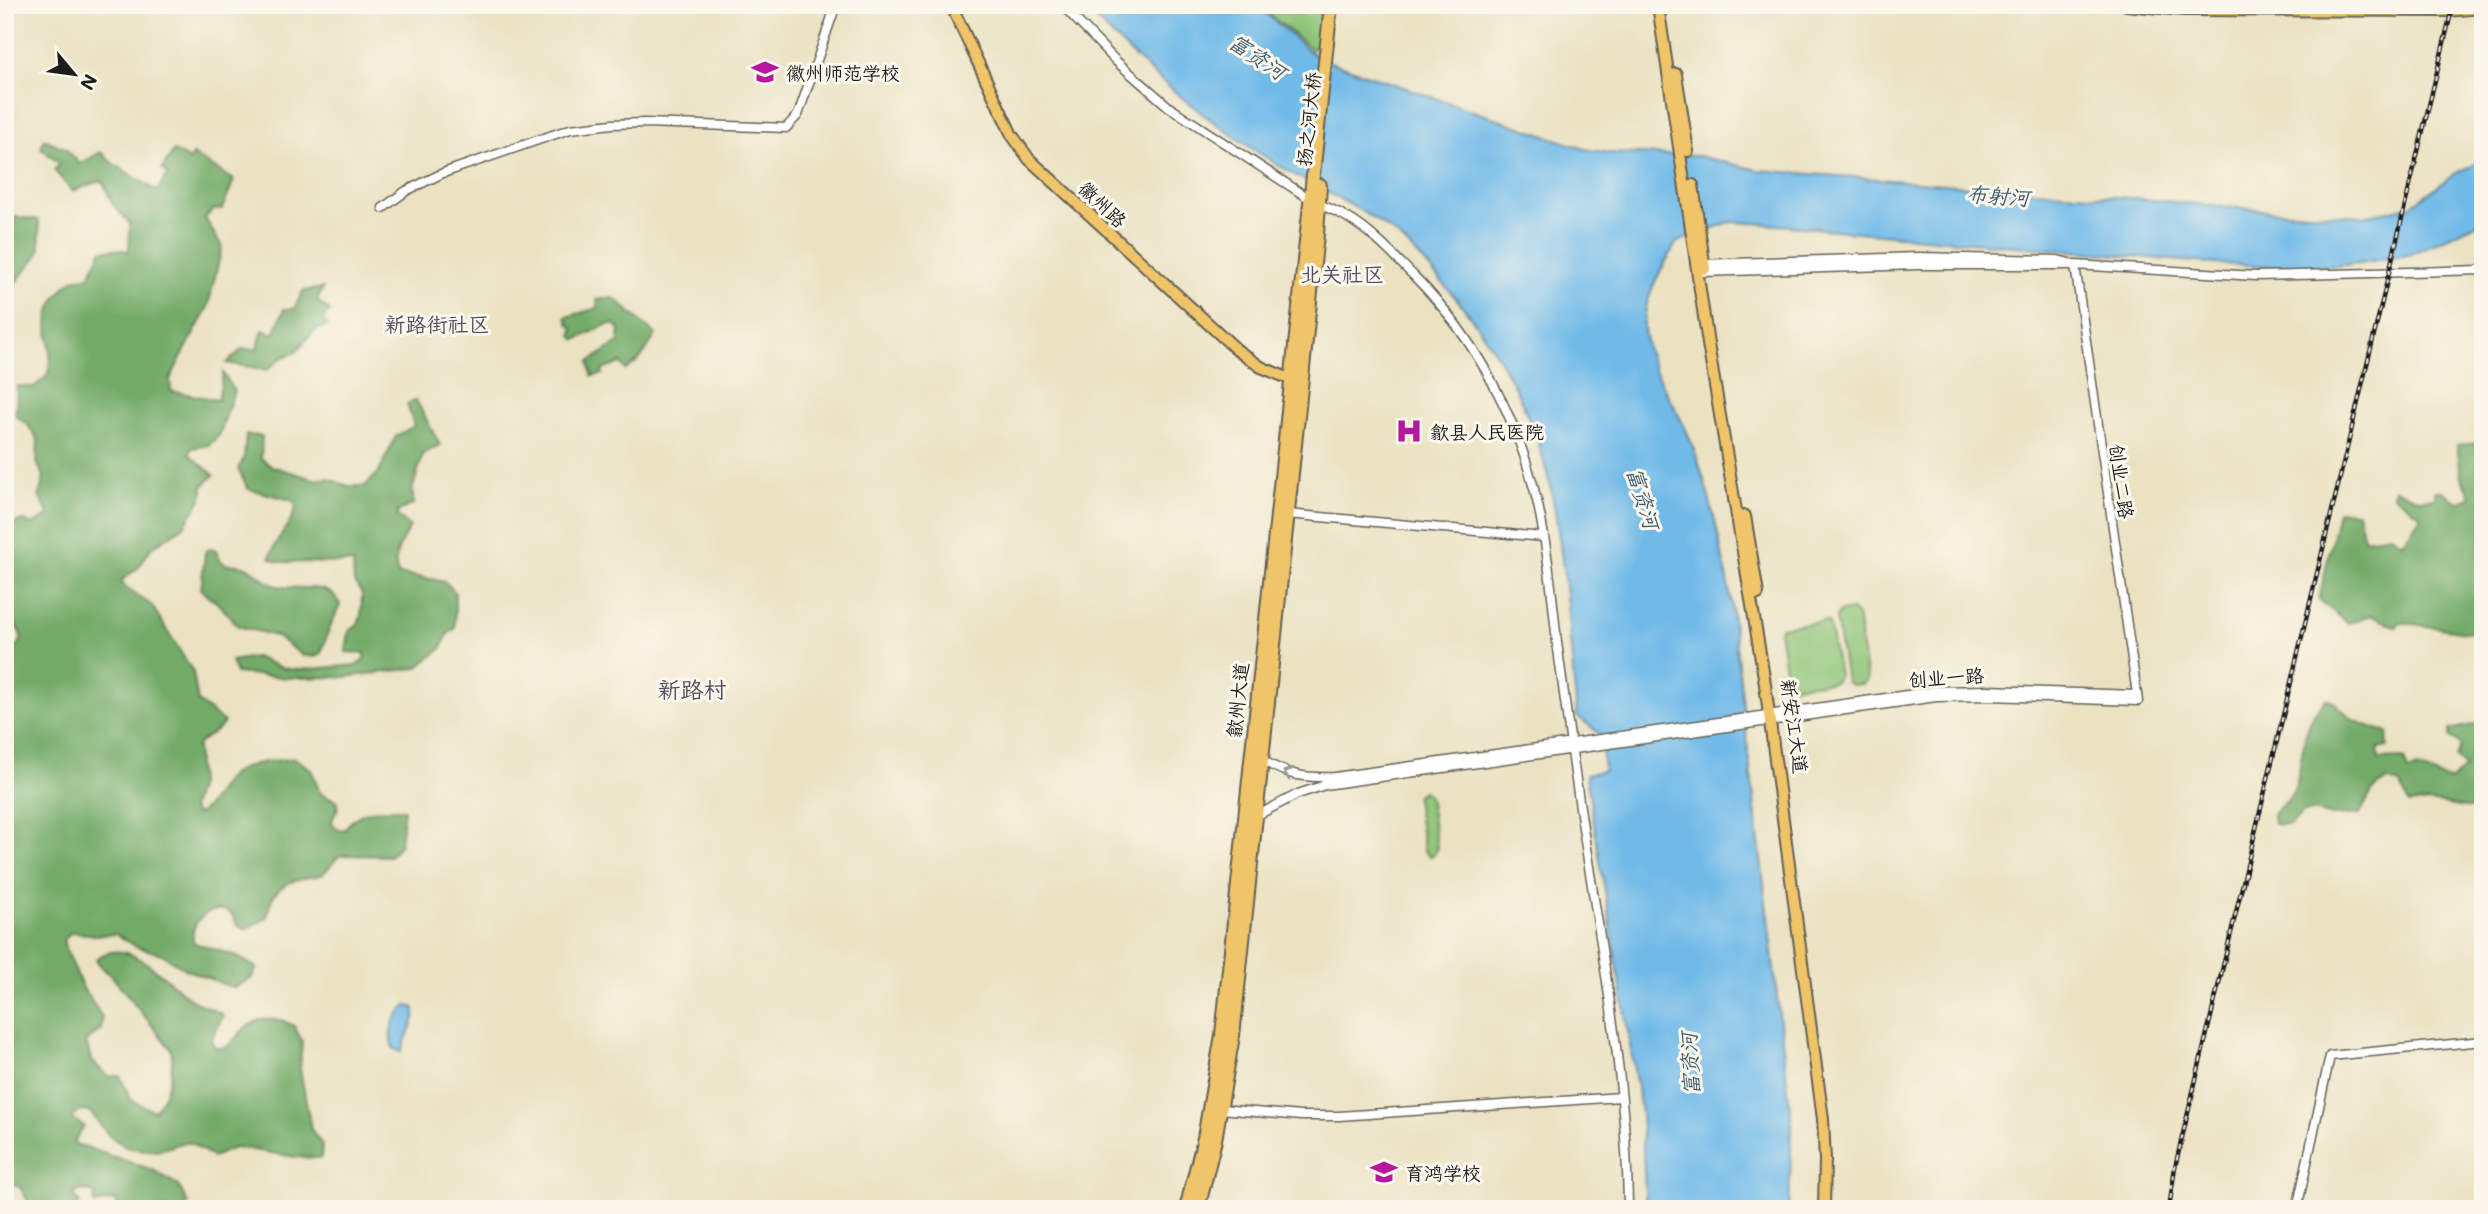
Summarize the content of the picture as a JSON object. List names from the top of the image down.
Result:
{
  "streets": {
    "highway": ["扬之河大桥", "歙州大道"],
    "main road": ["徽州路", "新安江大道"],
    "street": ["创业二路", "创业一路"]
  },
  "crossings": [
    ["扬之河大桥", "歙州大道"],
    ["徽州路", "歙州大道"],
    ["创业二路", "创业一路"],
    ["创业一路", "新安江大道"]
  ],
  "districts": ["北关社区", "新路街社区", "新路村"],
  "water": ["富资河", "布射河"],
  "places": {
    "school or university": ["徽州师范学校", "育鸿学校"],
    "hospital": ["歙县人民医院"]
  },
  "north": "bottom right"
}
